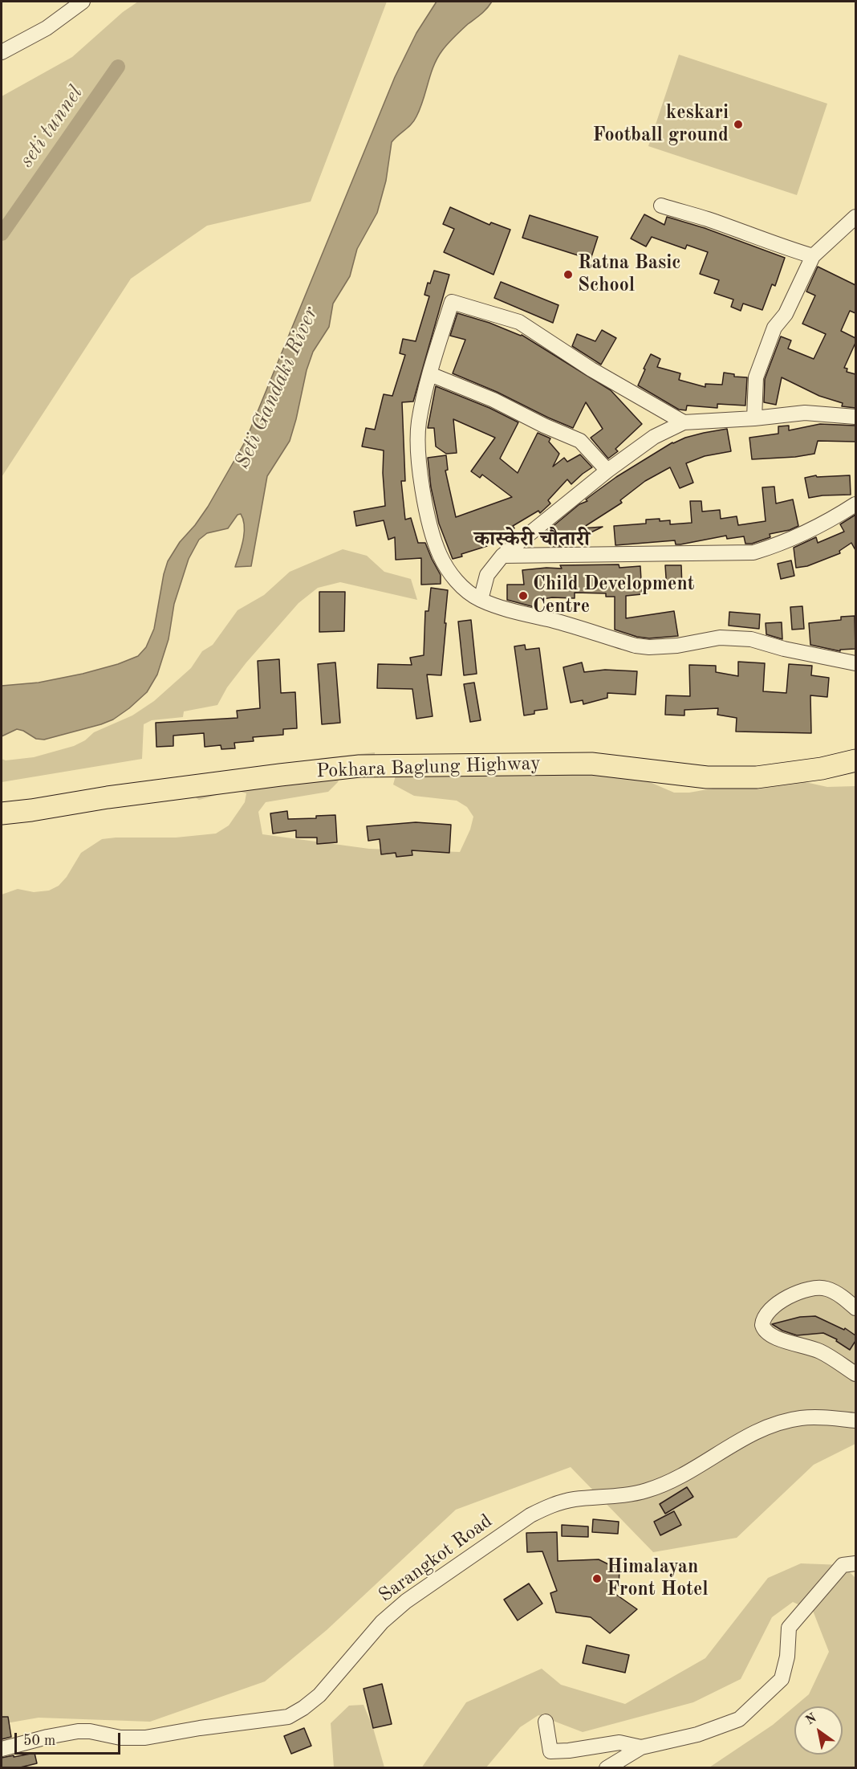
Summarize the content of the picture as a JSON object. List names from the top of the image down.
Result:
{
  "streets": {
    "highway": ["Pokhara Baglung Highway"],
    "street": ["Sarangkot Road"]
  },
  "districts": ["कास्केरी चौतारी"],
  "water": ["seti tunnel", "Seti Gandaki River"],
  "places": [
    "keskari Football ground",
    "Ratna Basic School",
    "Child Development Centre",
    "Himalayan Front Hotel"
  ],
  "scale_bar": "50 m",
  "north": "top left"
}
